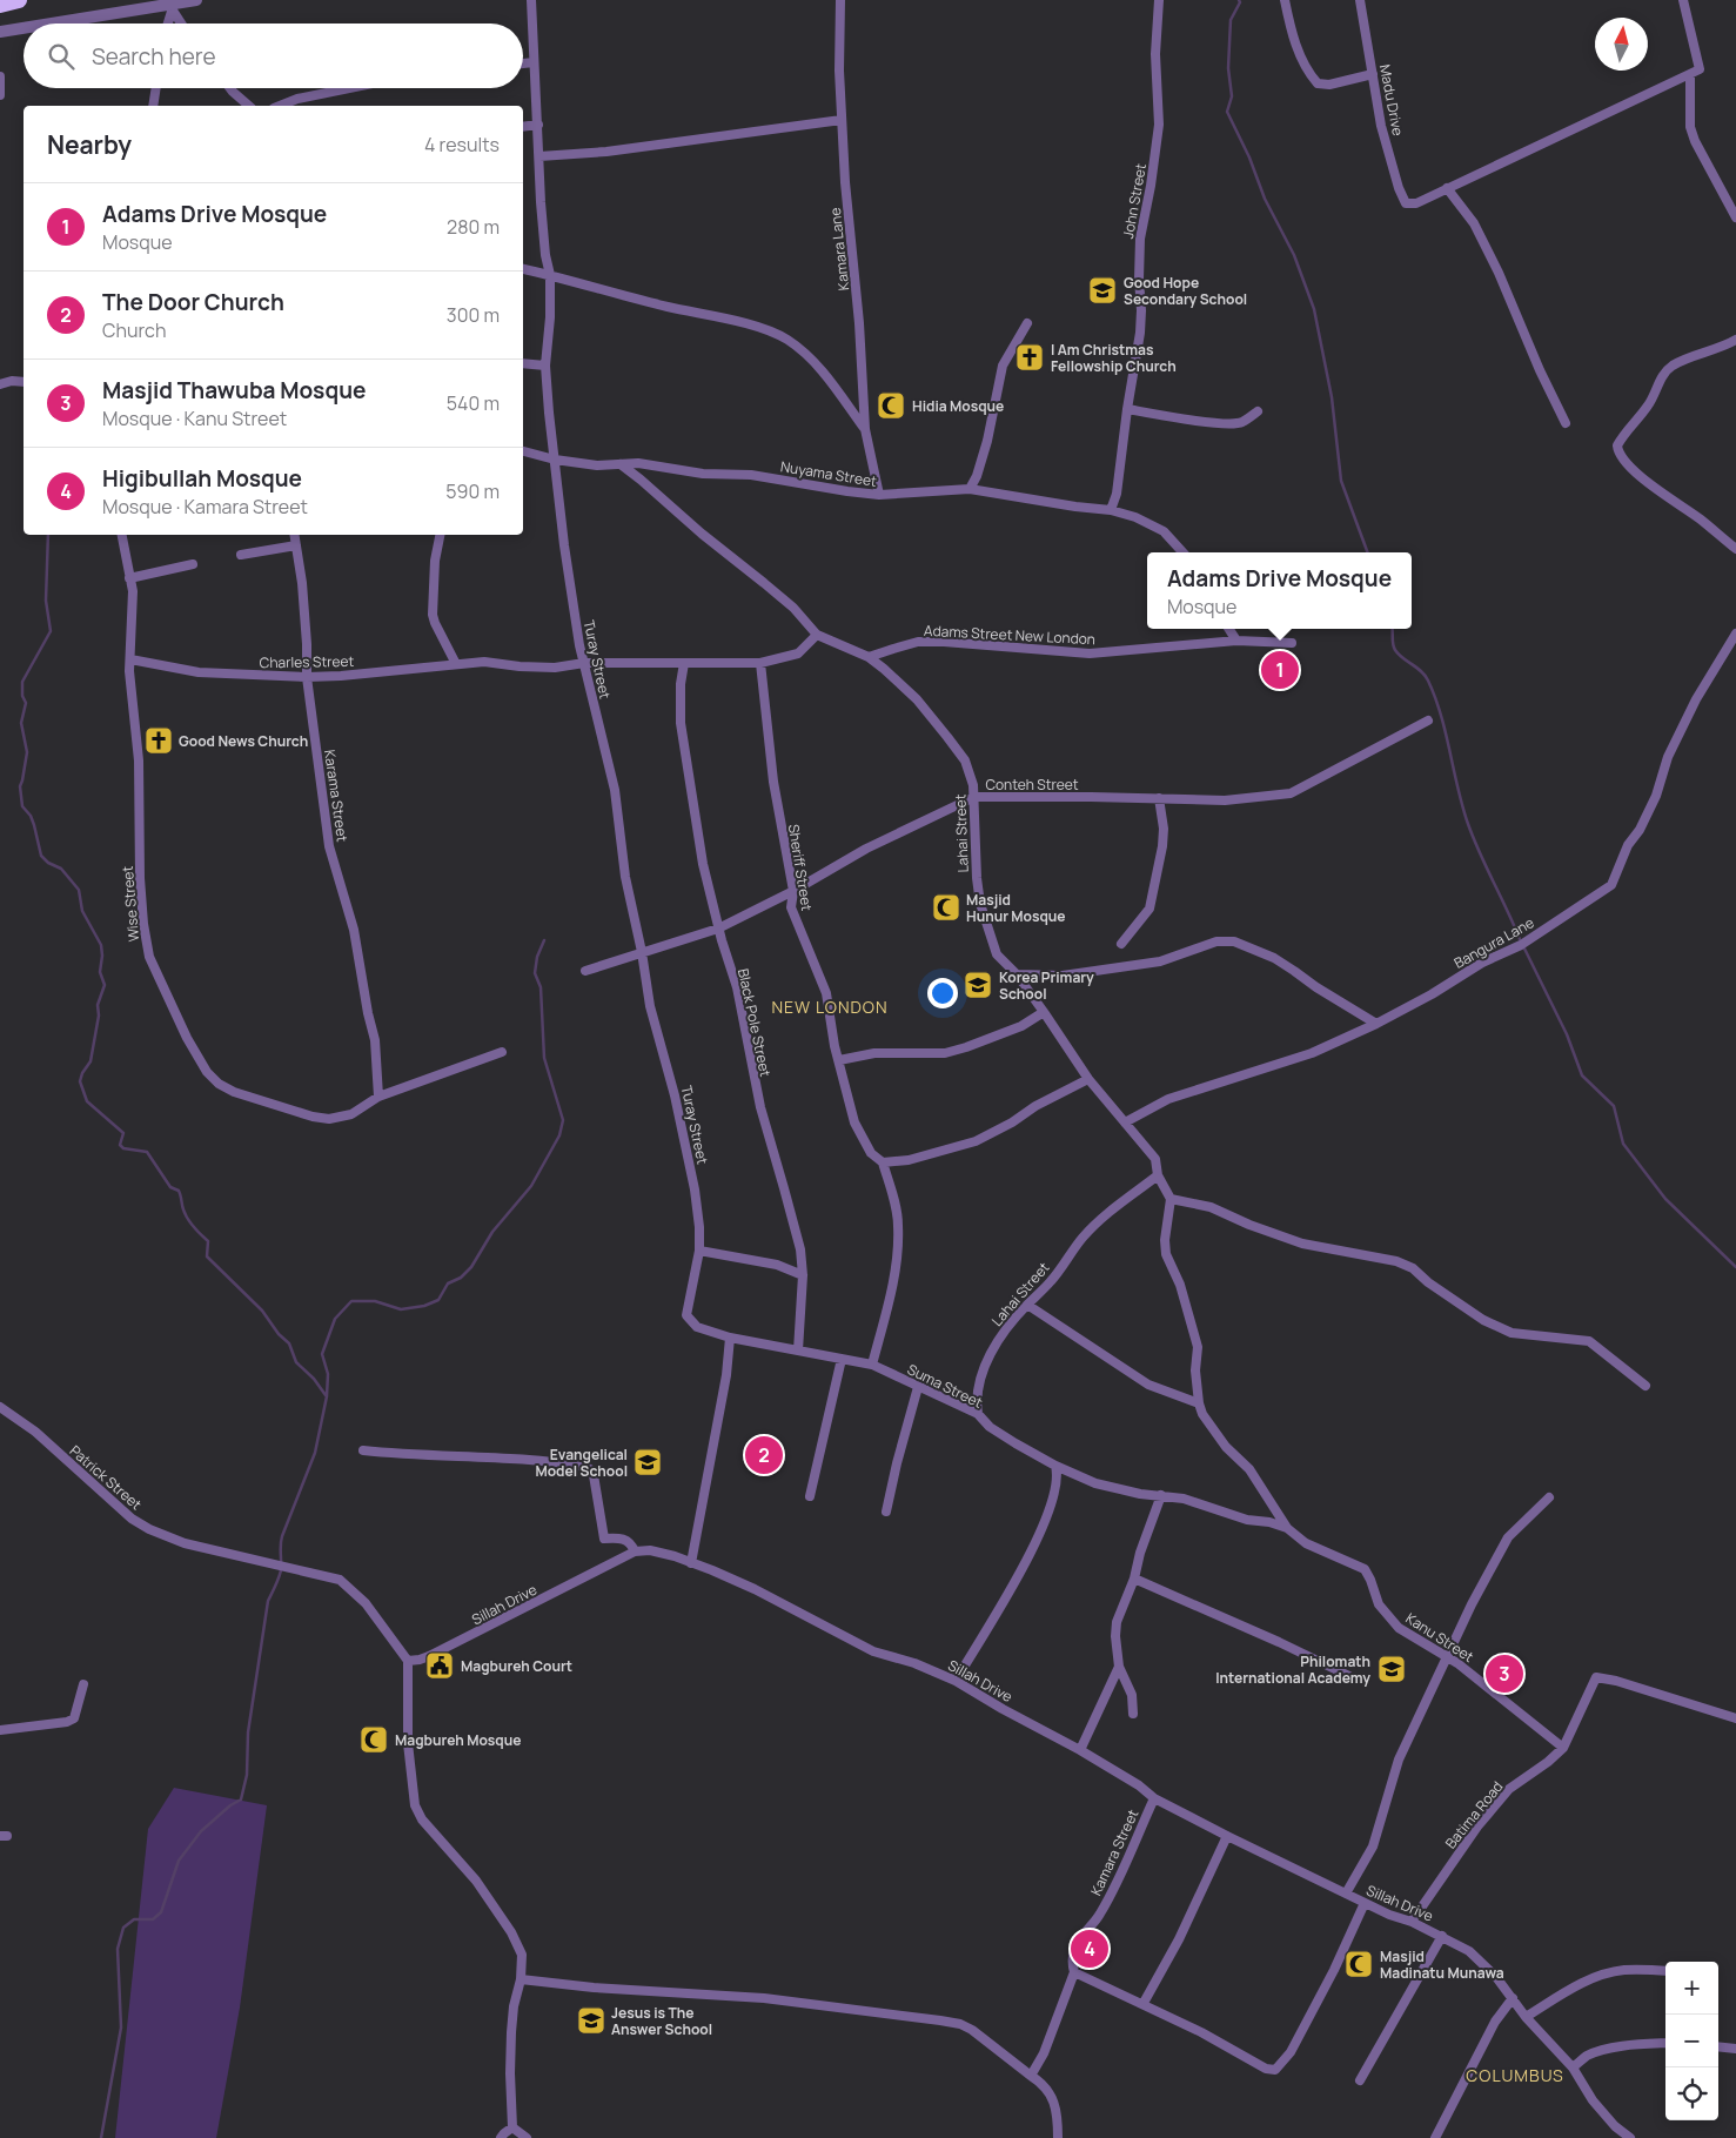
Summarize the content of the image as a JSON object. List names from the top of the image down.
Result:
{
  "streets": {
    "street": [
      "Madu Drive",
      "John Street",
      "Kamara Lane",
      "Nuyama Street",
      "Adams Street New London",
      "Turay Street",
      "Charles Street",
      "Conteh Street",
      "Karama Street",
      "Lahai Street",
      "Sheriff Street",
      "Wise Street",
      "Bangura Lane",
      "Black Pole Street",
      "Suma Street",
      "Patrick Street",
      "Sillah Drive",
      "Kanu Street",
      "Batima Road",
      "Kamara Street"
    ]
  },
  "crossings": [
    ["John Street", "Nuyama Street"],
    ["Kamara Lane", "Nuyama Street"],
    ["Nuyama Street", "Turay Street"],
    ["Nuyama Street", "Lahai Street"],
    ["Adams Street New London", "Lahai Street"],
    ["Turay Street", "Charles Street"],
    ["Turay Street", "Conteh Street"],
    ["Turay Street", "Suma Street"],
    ["Charles Street", "Karama Street"],
    ["Charles Street", "Lahai Street"],
    ["Charles Street", "Sheriff Street"],
    ["Charles Street", "Wise Street"],
    ["Charles Street", "Black Pole Street"],
    ["Conteh Street", "Lahai Street"],
    ["Conteh Street", "Sheriff Street"],
    ["Conteh Street", "Black Pole Street"],
    ["Karama Street", "Wise Street"],
    ["Lahai Street", "Bangura Lane"],
    ["Lahai Street", "Suma Street"],
    ["Black Pole Street", "Suma Street"],
    ["Suma Street", "Kanu Street"],
    ["Patrick Street", "Sillah Drive"],
    ["Sillah Drive", "Batima Road"],
    ["Sillah Drive", "Kamara Street"],
    ["Kanu Street", "Batima Road"]
  ],
  "districts": ["NEW LONDON", "COLUMBUS"],
  "places": {
    "school or university": [
      "Good Hope Secondary School",
      "Korea Primary School",
      "Evangelical Model School",
      "Philomath International Academy",
      "Jesus is The Answer School"
    ],
    "church": ["I Am Christmas Fellowship Church", "Good News Church"],
    "mosque": [
      "Hidia Mosque",
      "Masjid Hunur Mosque",
      "Magbureh Mosque",
      "Masjid Madinatu Munawa"
    ],
    "public building": ["Magbureh Court"]
  },
  "north": "top",
  "page": {
    "search": "Search here",
    "heading": ["Nearby", "4 results"],
    "list": [
      {
        "mark": "1",
        "name": "Adams Drive Mosque",
        "note": "Mosque",
        "value": "280 m"
      },
      {
        "mark": "2",
        "name": "The Door Church",
        "note": "Church",
        "value": "300 m"
      },
      {
        "mark": "3",
        "name": "Masjid Thawuba Mosque",
        "note": "Mosque · Kanu Street",
        "value": "540 m"
      },
      {
        "mark": "4",
        "name": "Higibullah Mosque",
        "note": "Mosque · Kamara Street",
        "value": "590 m"
      }
    ],
    "popup": ["Adams Drive Mosque", "Mosque"],
    "pins": [
      "1",
      "2",
      "3",
      "4"
    ],
    "map_buttons": ["+", "−"]
  }
}
